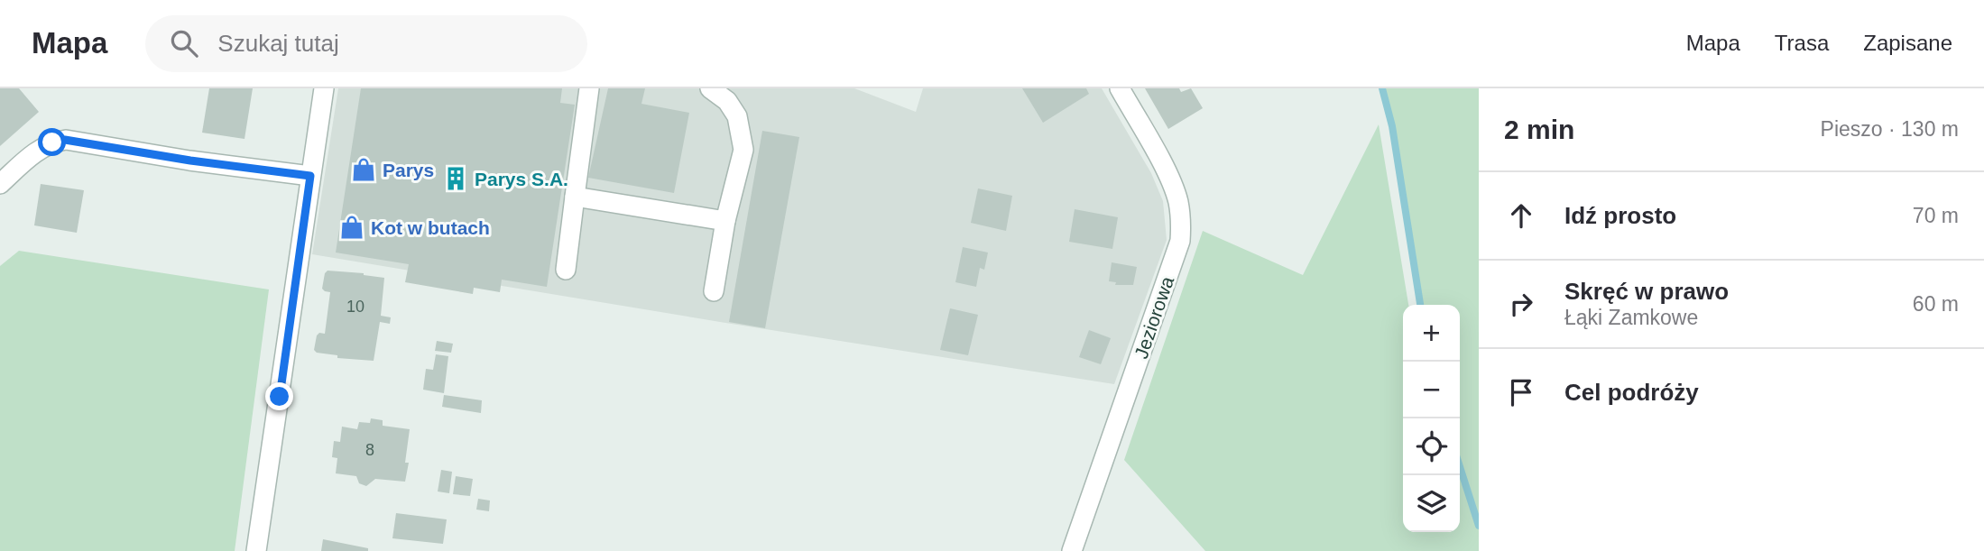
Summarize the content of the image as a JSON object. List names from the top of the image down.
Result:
{
  "streets": {
    "street": ["Jeziorowa"]
  },
  "places": {
    "shop": ["Parys", "Kot w butach"],
    "building": ["Parys S.A."]
  },
  "house_numbers": ["10", "8"],
  "page": {
    "header": "Mapa",
    "search": "Szukaj tutaj",
    "nav": ["Mapa", "Trasa", "Zapisane"],
    "heading": ["2 min", "Pieszo · 130 m"],
    "list": [
      ["Idź prosto", "70 m"],
      ["Skręć w prawo", "Łąki Zamkowe", "60 m"],
      "Cel podróży"
    ],
    "map_buttons": ["+", "−"]
  }
}
